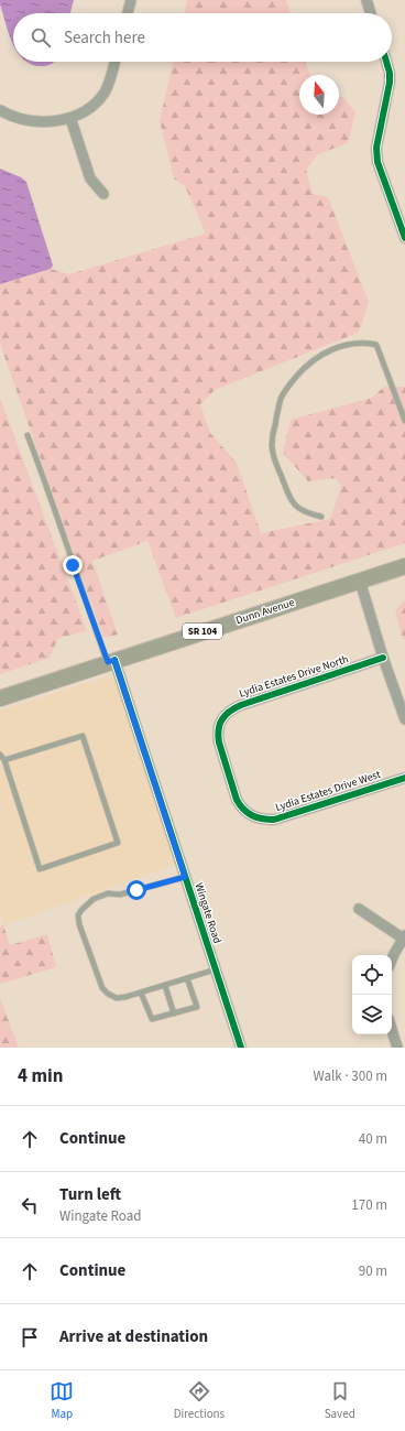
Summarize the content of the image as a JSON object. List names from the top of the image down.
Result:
{
  "streets": {
    "main road": ["Dunn Avenue", "SR 104"],
    "street": ["Lydia Estates Drive North", "Lydia Estates Drive West", "Wingate Road"]
  },
  "crossings": [
    ["Dunn Avenue", "Wingate Road"],
    ["Lydia Estates Drive North", "Lydia Estates Drive West"]
  ],
  "north": "top",
  "page": {
    "search": "Search here",
    "heading": ["4 min", "Walk · 300 m"],
    "list": [
      ["Continue", "40 m"],
      ["Turn left", "Wingate Road", "170 m"],
      ["Continue", "90 m"],
      "Arrive at destination"
    ],
    "nav": ["Map", "Directions", "Saved"]
  }
}
